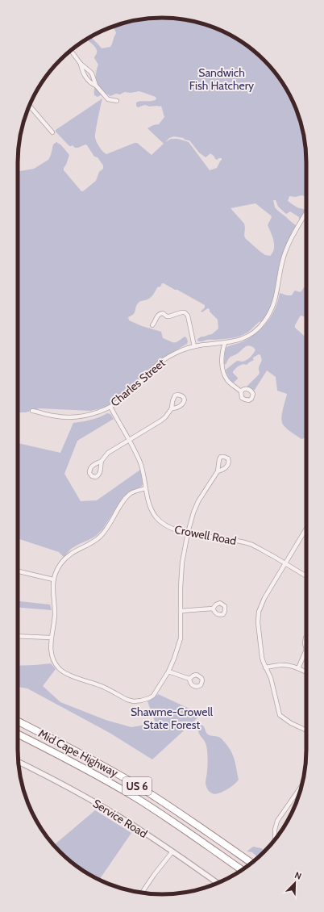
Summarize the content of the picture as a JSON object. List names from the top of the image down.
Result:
{
  "streets": {
    "highway": ["Mid Cape Highway", "US 6"],
    "street": ["Charles Street", "Crowell Road", "Service Road"]
  },
  "crossings": [
    ["Charles Street", "Crowell Road"]
  ],
  "parks": ["Sandwich Fish Hatchery", "Shawme-Crowell State Forest"],
  "north": "top right"
}
